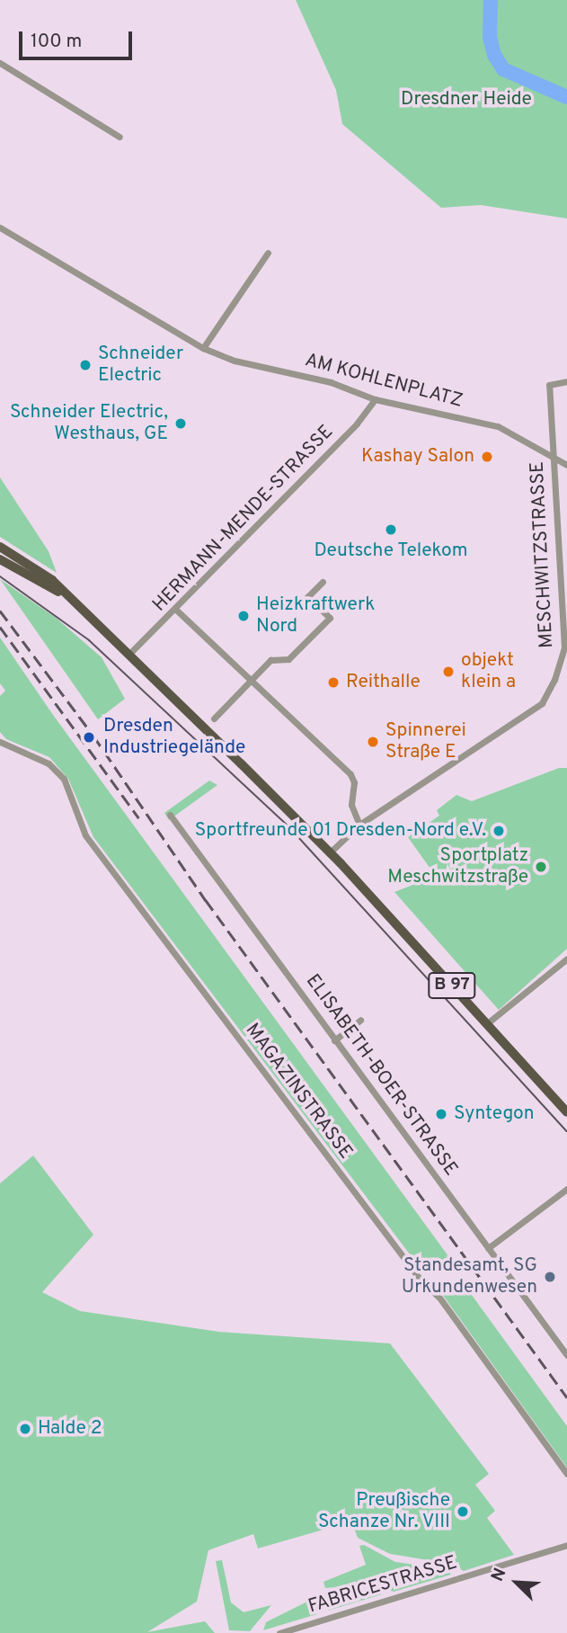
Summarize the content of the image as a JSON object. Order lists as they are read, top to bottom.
{
  "streets": {
    "main road": ["B 97"],
    "street": [
      "AM KOHLENPLATZ",
      "HERMANN-MENDE-STRASSE",
      "MESCHWITZSTRASSE",
      "ELISABETH-BOER-STRASSE",
      "MAGAZINSTRASSE",
      "FABRICESTRASSE"
    ]
  },
  "crossings": [
    ["AM KOHLENPLATZ", "HERMANN-MENDE-STRASSE"],
    ["AM KOHLENPLATZ", "MESCHWITZSTRASSE"],
    ["HERMANN-MENDE-STRASSE", "B 97"],
    ["MESCHWITZSTRASSE", "B 97"]
  ],
  "parks": ["Dresdner Heide"],
  "places": [
    "Schneider Electric",
    "Schneider Electric, Westhaus, GE",
    "Kashay Salon",
    "Deutsche Telekom",
    "Heizkraftwerk Nord",
    "objekt klein a",
    "Reithalle",
    "Dresden Industriegelände",
    "Spinnerei Straße E",
    "Sportfreunde 01 Dresden-Nord e.V.",
    "Sportplatz Meschwitzstraße",
    "Syntegon",
    "Standesamt, SG Urkundenwesen",
    "Halde 2",
    "Preußische Schanze Nr. VIII"
  ],
  "scale_bar": "100 m",
  "north": "top left"
}
